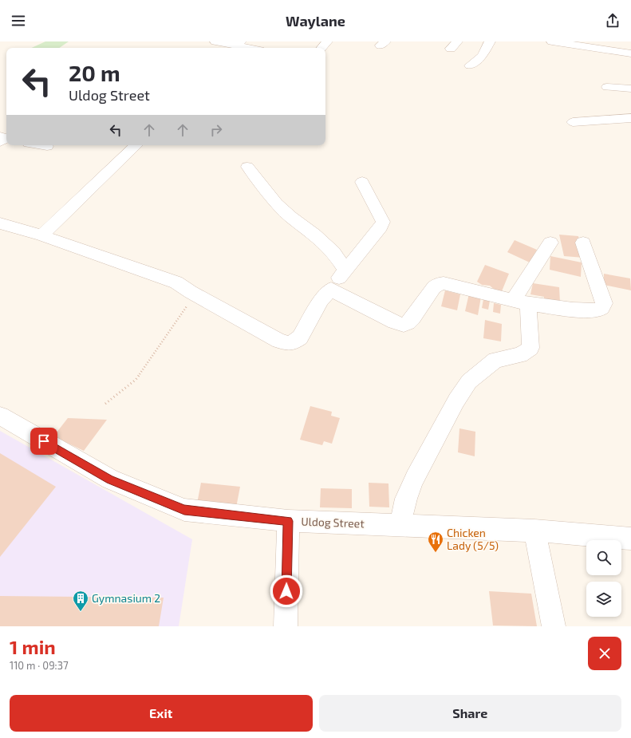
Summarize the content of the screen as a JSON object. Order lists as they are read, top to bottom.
{
  "streets": {
    "street": ["Uldog Street"]
  },
  "places": {
    "restaurant": ["Chicken Lady (5/5)"],
    "building": ["Gymnasium 2"]
  },
  "page": {
    "header": "Waylane",
    "turn": ["20 m", "Uldog Street"],
    "heading": ["1 min", "110 m · 09:37"],
    "buttons": ["Exit", "Share"]
  }
}
